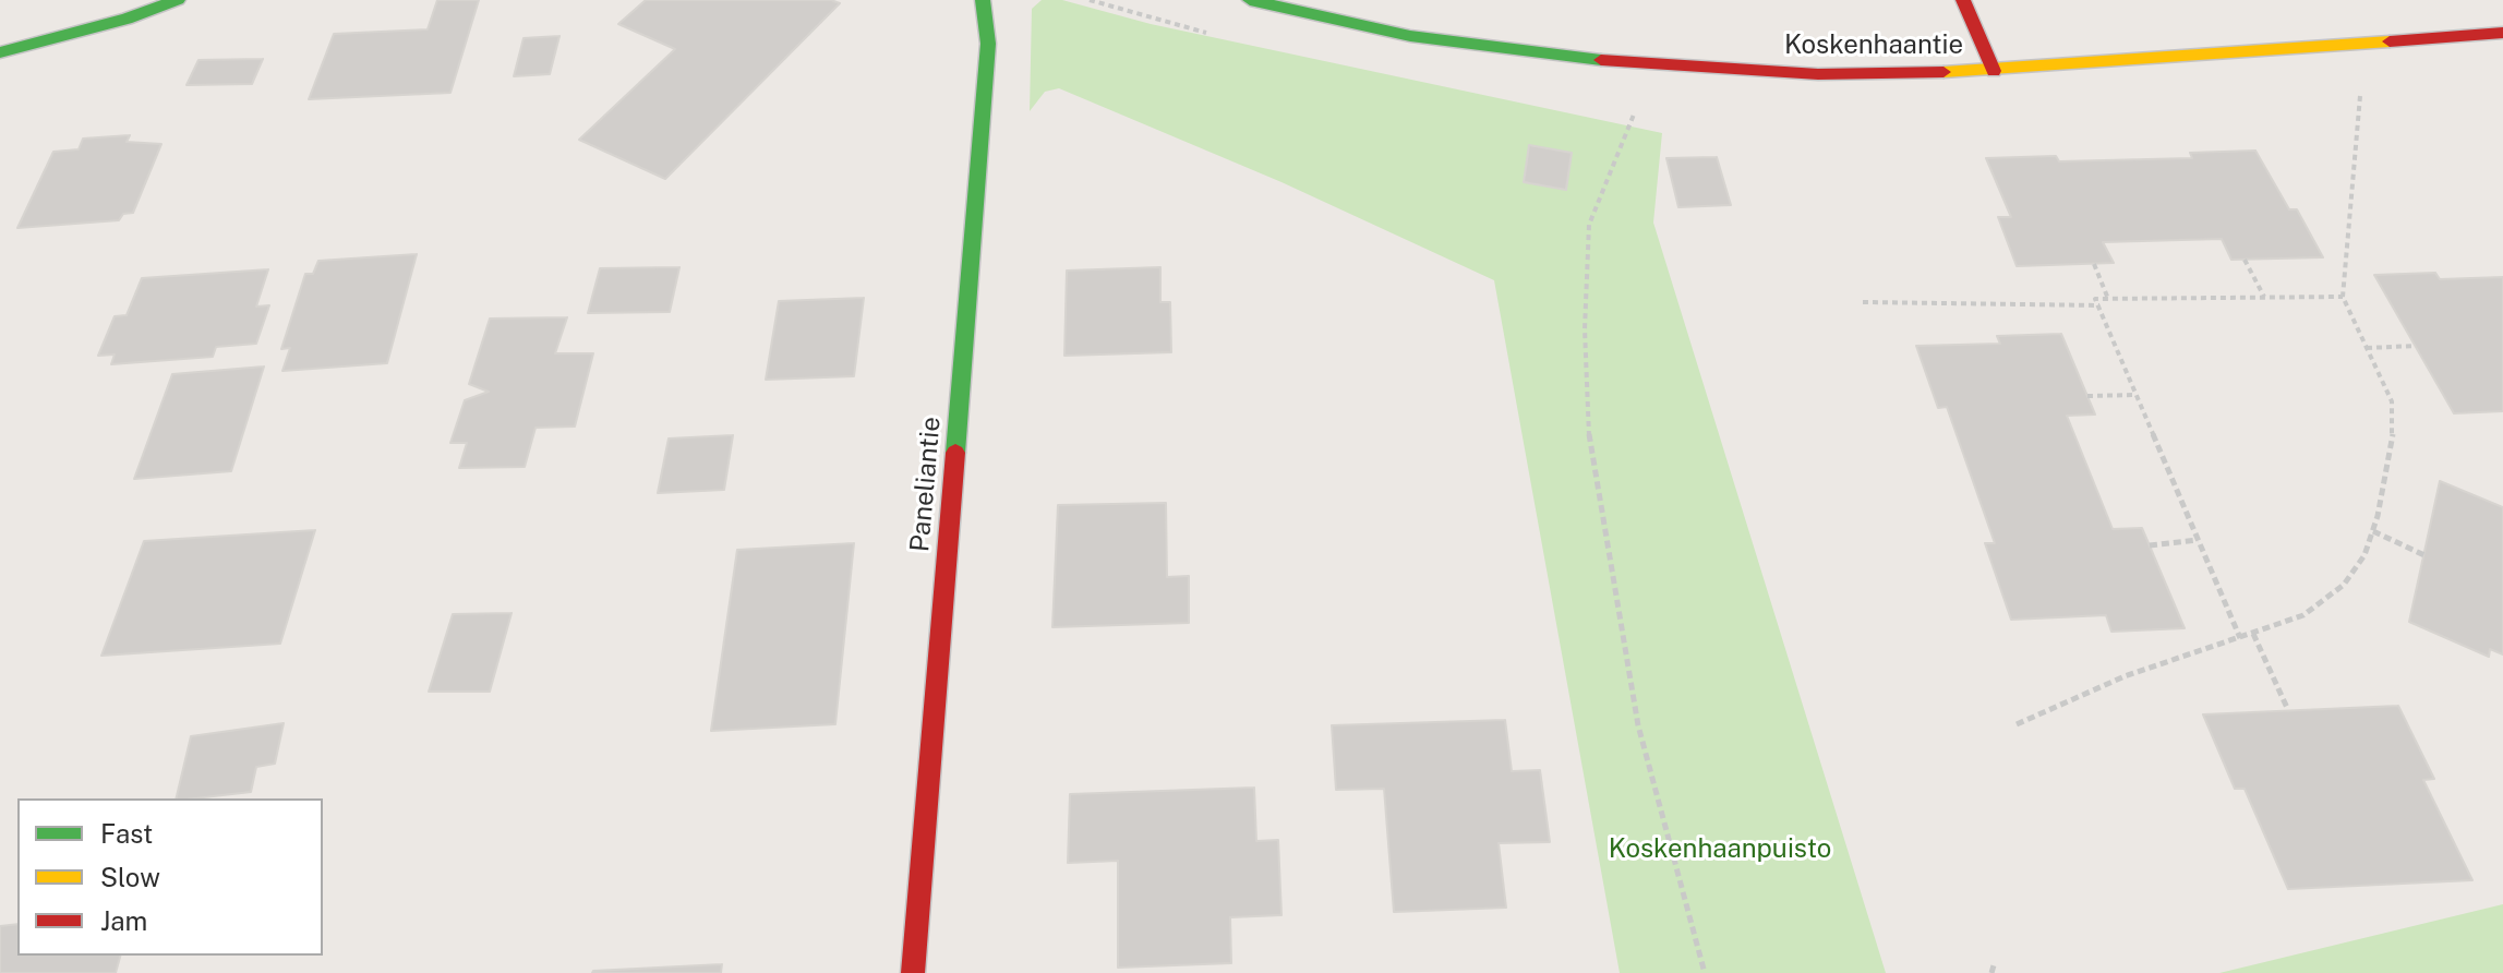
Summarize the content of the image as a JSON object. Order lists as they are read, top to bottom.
{
  "streets": {
    "street": ["Koskenhaantie", "Paneliantie"]
  },
  "parks": ["Koskenhaanpuisto"],
  "legend": ["Fast", "Slow", "Jam"]
}
